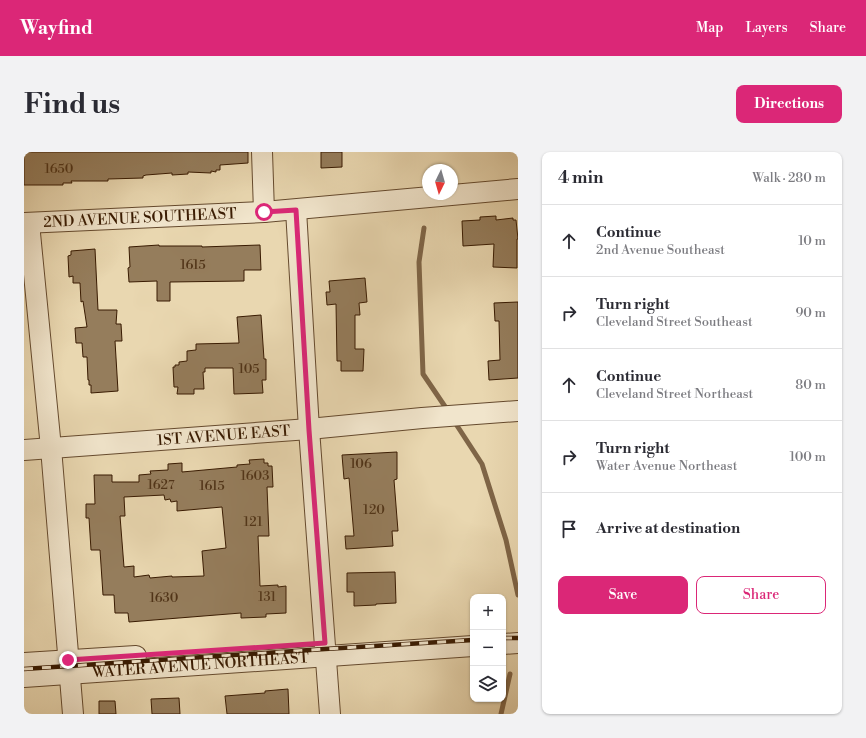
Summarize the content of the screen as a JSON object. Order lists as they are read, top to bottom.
{
  "streets": {
    "street": ["2ND AVENUE SOUTHEAST", "1ST AVENUE EAST", "WATER AVENUE NORTHEAST"]
  },
  "house_numbers": [
    "1650",
    "1615",
    "105",
    "106",
    "1603",
    "1627",
    "1615",
    "120",
    "121",
    "131",
    "1630"
  ],
  "north": "bottom",
  "page": {
    "header": "Wayfind",
    "nav": ["Map", "Layers", "Share"],
    "buttons": [
      "Directions",
      ["Save", "Share"]
    ],
    "title": "Find us",
    "heading": ["4 min", "Walk · 280 m"],
    "list": [
      ["Continue", "2nd Avenue Southeast", "10 m"],
      ["Turn right", "Cleveland Street Southeast", "90 m"],
      ["Continue", "Cleveland Street Northeast", "80 m"],
      ["Turn right", "Water Avenue Northeast", "100 m"],
      "Arrive at destination"
    ],
    "map_buttons": ["+", "−"]
  }
}
